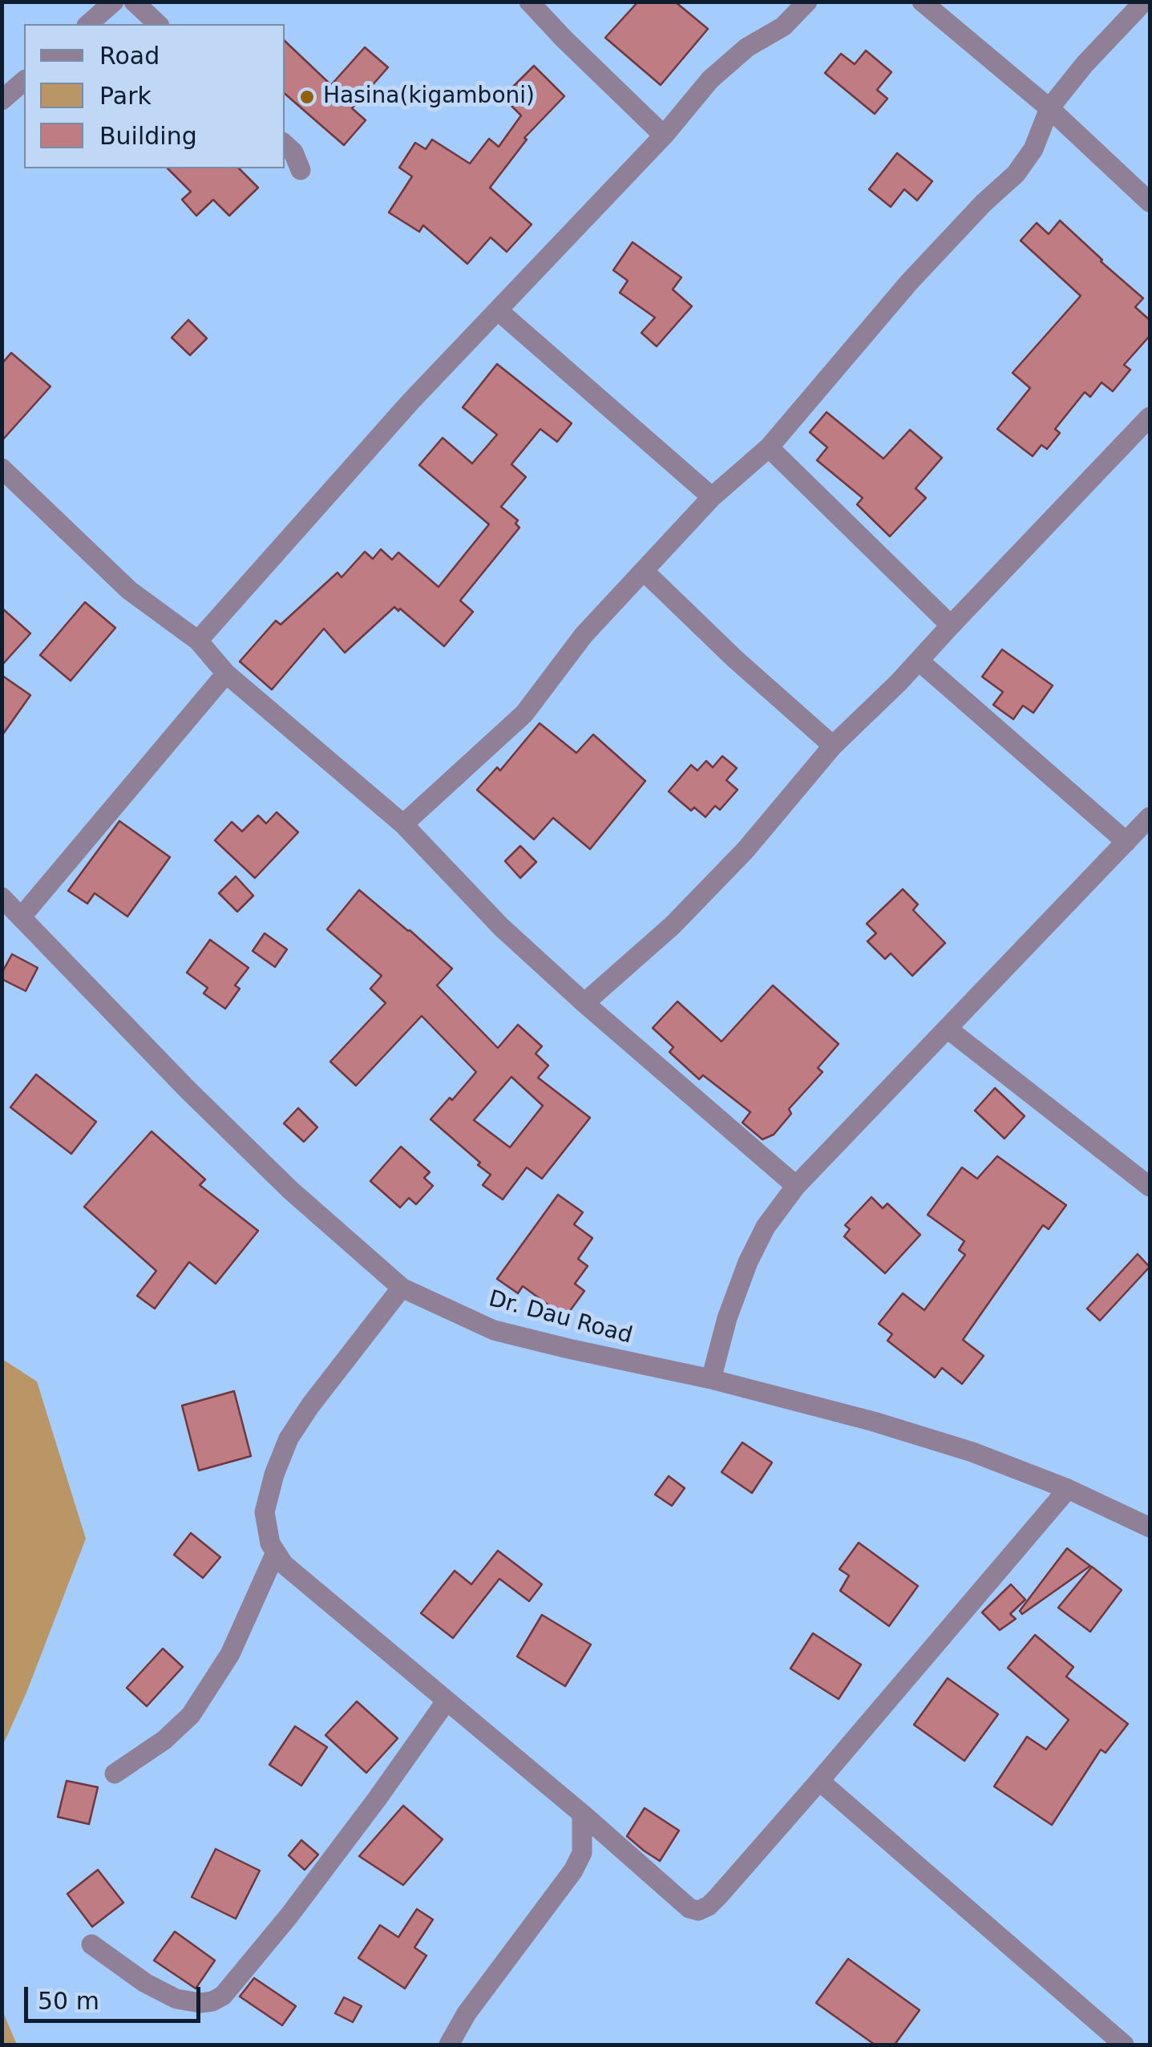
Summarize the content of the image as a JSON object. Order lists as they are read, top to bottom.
{
  "streets": {
    "street": ["Dr. Dau Road"]
  },
  "places": ["Hasina(kigamboni)"],
  "legend": ["Road", "Park", "Building"],
  "scale_bar": "50 m"
}
